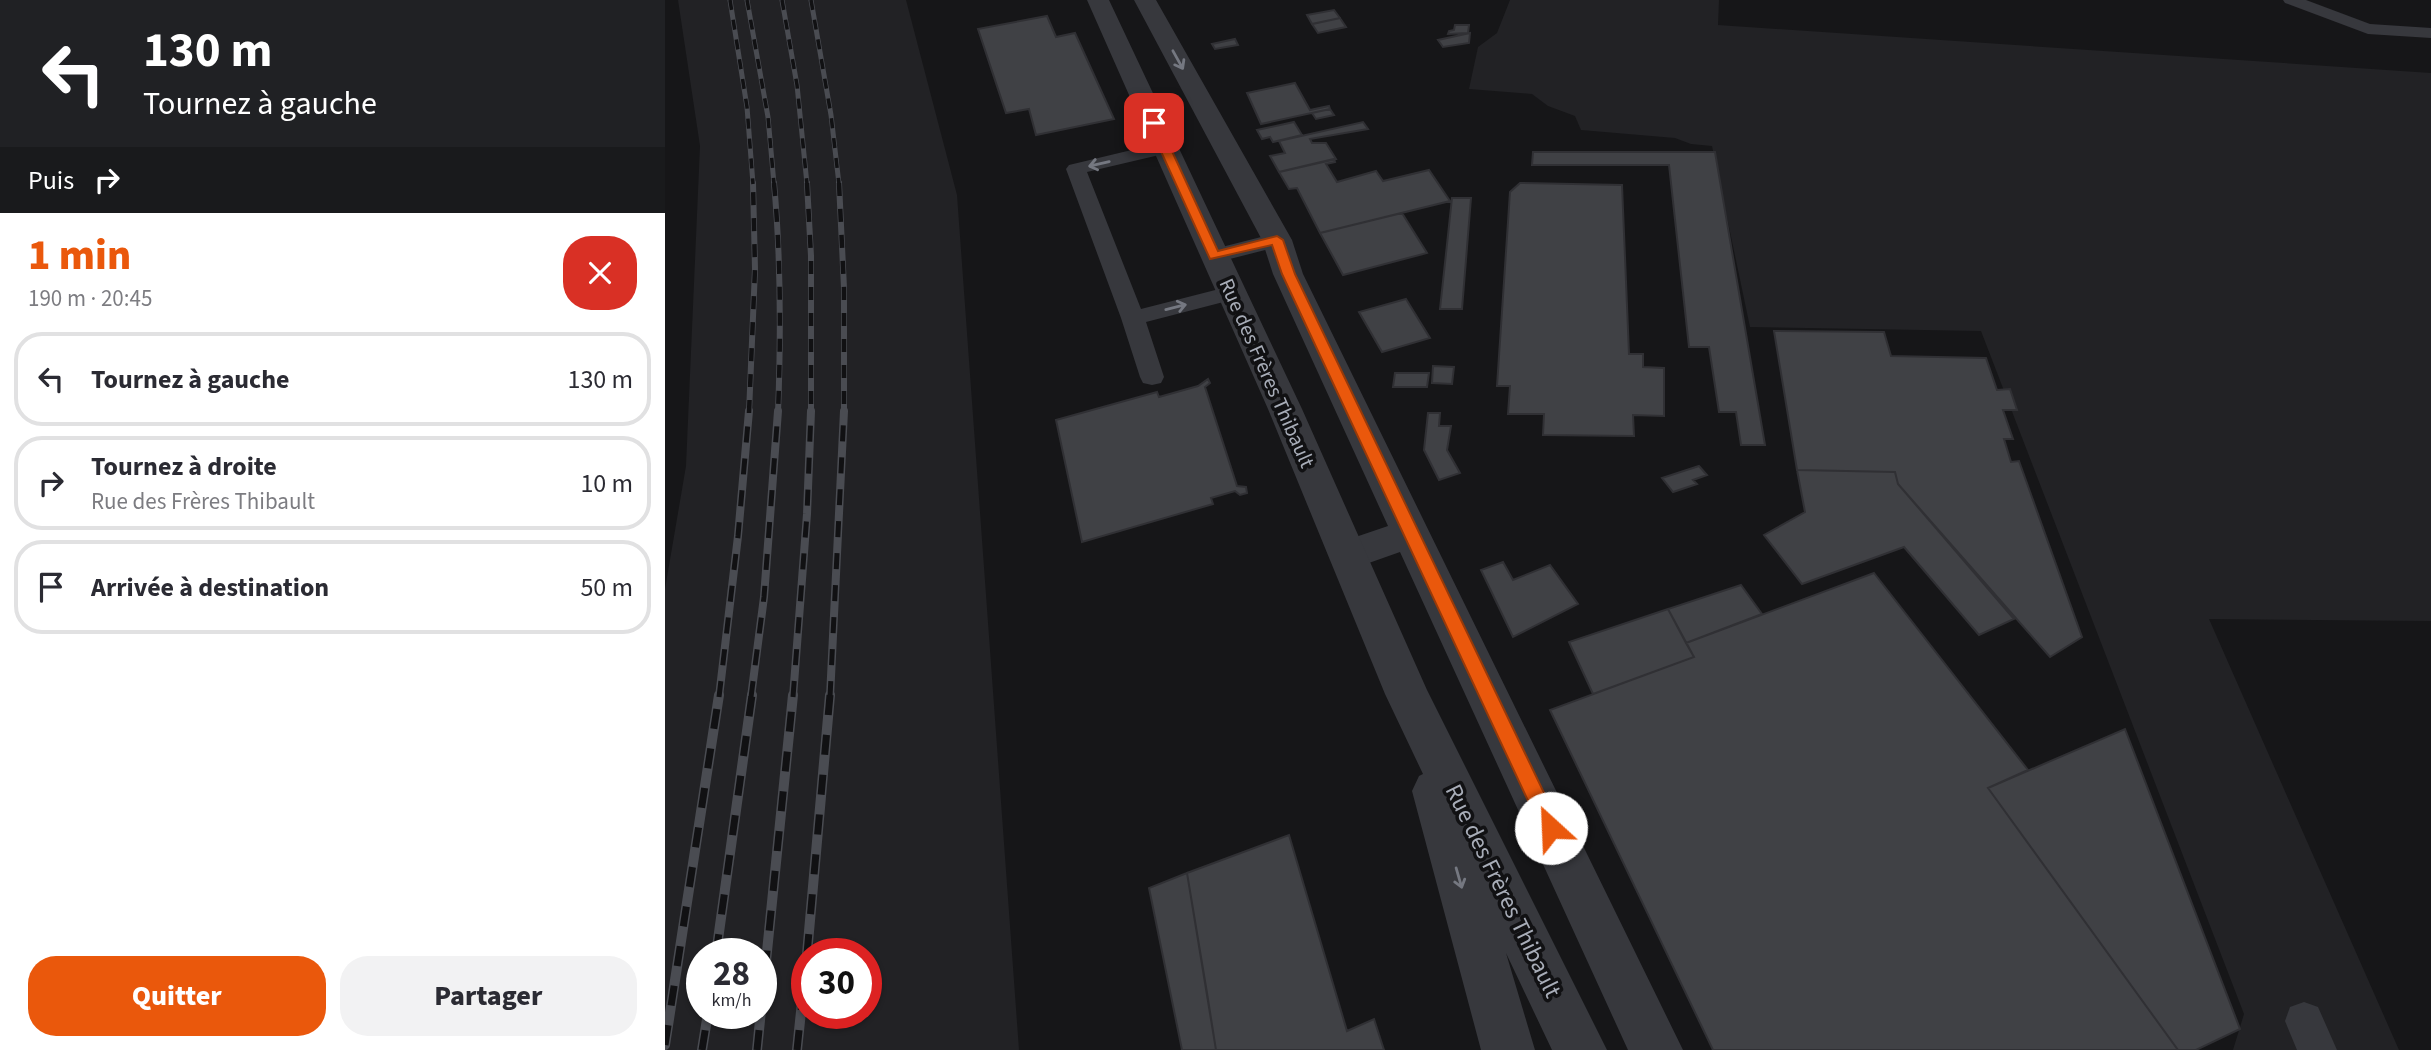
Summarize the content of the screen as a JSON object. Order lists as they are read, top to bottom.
{
  "streets": {
    "street": ["Rue des Frères Thibault"]
  },
  "page": {
    "turn": ["130 m", "Tournez à gauche"],
    "then": "Puis",
    "heading": ["1 min", "190 m · 20:45"],
    "list": [
      {
        "name": "Tournez à gauche",
        "value": "130 m"
      },
      {
        "name": "Tournez à droite",
        "note": "Rue des Frères Thibault",
        "value": "10 m"
      },
      {
        "name": "Arrivée à destination",
        "value": "50 m"
      }
    ],
    "speed": "28 km/h",
    "limit": "30",
    "buttons": ["Quitter", "Partager"]
  }
}
